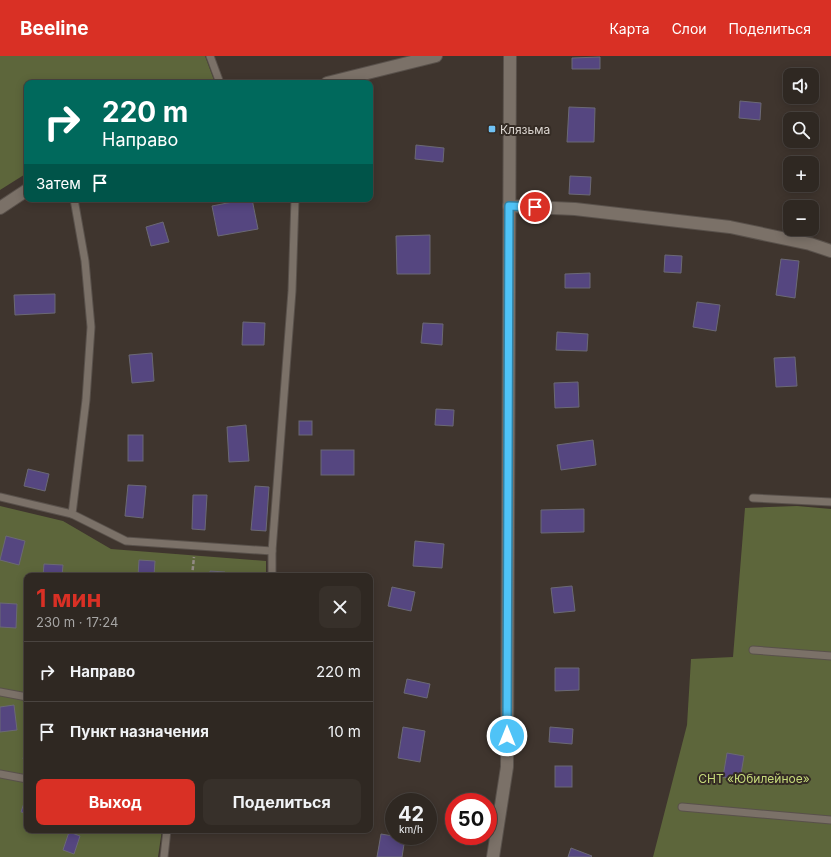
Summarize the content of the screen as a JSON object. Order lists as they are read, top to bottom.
{
  "parks": ["СНТ «Юбилейное»"],
  "places": {
    "transit": ["Клязьма"]
  },
  "page": {
    "header": "Beeline",
    "nav": ["Карта", "Слои", "Поделиться"],
    "map_buttons": ["+", "−"],
    "turn": ["220 m", "Направо"],
    "then": "Затем",
    "heading": ["1 мин", "230 m · 17:24"],
    "list": [
      {
        "name": "Направо",
        "value": "220 m"
      },
      {
        "name": "Пункт назначения",
        "value": "10 m"
      }
    ],
    "buttons": ["Выход", "Поделиться"],
    "speed": "42 km/h",
    "limit": "50"
  }
}
